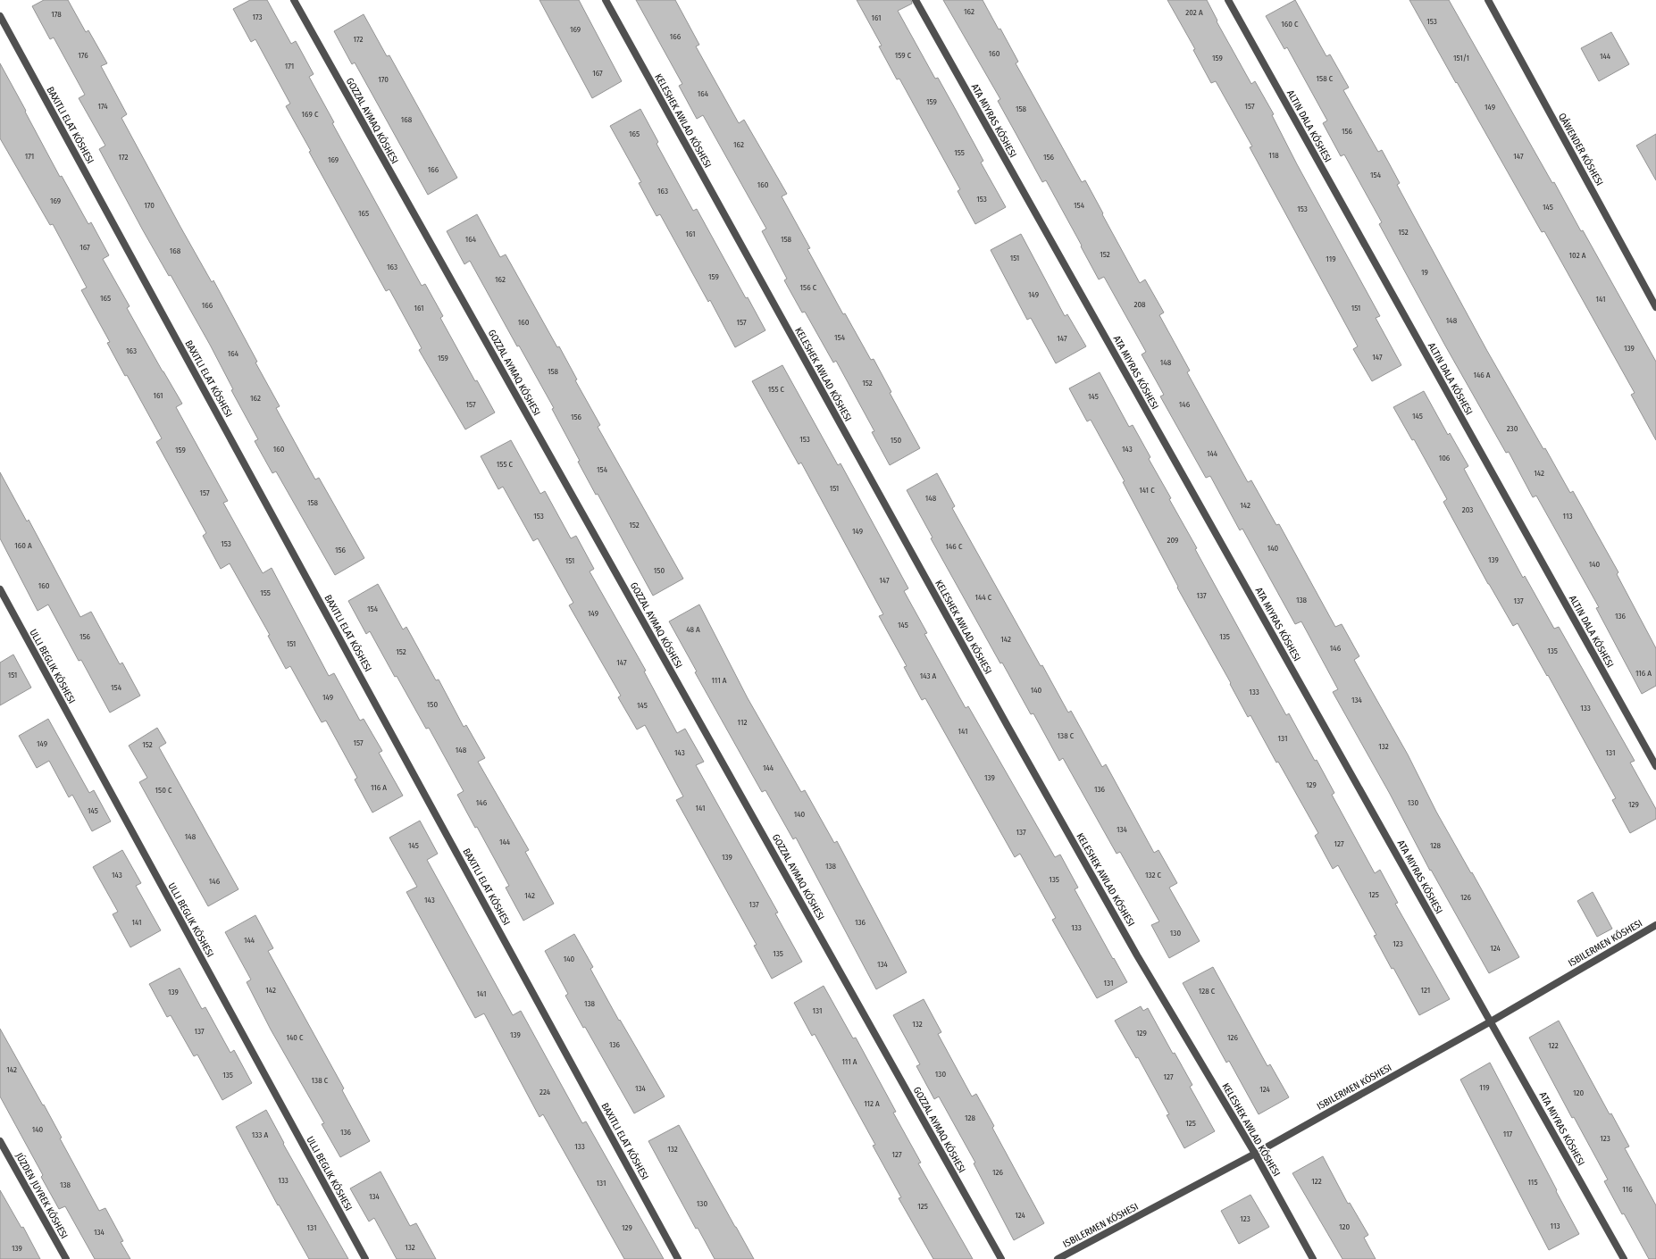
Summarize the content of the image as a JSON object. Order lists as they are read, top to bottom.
{
  "streets": {
    "street": [
      "GOZZAL AYMAQ KÓSHESI",
      "KELESHEK AWLAD KÓSHESI",
      "ATA MIYRAS KÓSHESI",
      "QÁWENDER KÓSHESI",
      "ISBILERMEN KÓSHESI",
      "JÚZDEN JUYREK KÓSHESI"
    ]
  },
  "crossings": [
    ["KELESHEK AWLAD KÓSHESI", "ISBILERMEN KÓSHESI"],
    ["ATA MIYRAS KÓSHESI", "ISBILERMEN KÓSHESI"]
  ],
  "house_numbers": [
    "162",
    "202 А",
    "178",
    "173",
    "161",
    "153",
    "160 С",
    "169",
    "166",
    "172",
    "160",
    "176",
    "159 С",
    "144",
    "159",
    "151/1",
    "171",
    "167",
    "158 С",
    "170",
    "164",
    "159",
    "174",
    "157",
    "149",
    "158",
    "169 С",
    "168",
    "156",
    "165",
    "162",
    "155",
    "118",
    "171",
    "147",
    "172",
    "156",
    "169",
    "166",
    "154",
    "160",
    "163",
    "153",
    "169",
    "170",
    "154",
    "145",
    "153",
    "165",
    "152",
    "161",
    "164",
    "158",
    "167",
    "168",
    "152",
    "102 А",
    "151",
    "119",
    "163",
    "19",
    "159",
    "162",
    "156 С",
    "149",
    "165",
    "141",
    "208",
    "166",
    "161",
    "151",
    "148",
    "160",
    "157",
    "154",
    "147",
    "139",
    "163",
    "164",
    "147",
    "159",
    "148",
    "158",
    "146 А",
    "152",
    "155 С",
    "161",
    "145",
    "162",
    "157",
    "146",
    "145",
    "156",
    "230",
    "153",
    "150",
    "160",
    "143",
    "159",
    "144",
    "106",
    "155 С",
    "154",
    "142",
    "151",
    "141 С",
    "157",
    "148",
    "158",
    "142",
    "203",
    "153",
    "113",
    "152",
    "149",
    "209",
    "153",
    "160 А",
    "146 С",
    "140",
    "156",
    "139",
    "151",
    "140",
    "150",
    "147",
    "160",
    "155",
    "137",
    "144 С",
    "138",
    "137",
    "154",
    "149",
    "136",
    "145",
    "48 А",
    "156",
    "135",
    "142",
    "151",
    "146",
    "135",
    "152",
    "147",
    "116 А",
    "151",
    "143 А",
    "111 А",
    "154",
    "140",
    "133",
    "149",
    "134",
    "150",
    "145",
    "133",
    "112",
    "141",
    "138 С",
    "131",
    "157",
    "149",
    "152",
    "132",
    "148",
    "143",
    "131",
    "144",
    "139",
    "129",
    "116 А",
    "136",
    "150 С",
    "146",
    "130",
    "129",
    "141",
    "145",
    "140",
    "134",
    "137",
    "148",
    "144",
    "127",
    "145",
    "128",
    "139",
    "138",
    "143",
    "132 С",
    "135",
    "146",
    "125",
    "142",
    "126",
    "143",
    "137",
    "141",
    "136",
    "133",
    "130",
    "144",
    "123",
    "124",
    "135",
    "140",
    "134",
    "131",
    "142",
    "121",
    "128 С",
    "139",
    "141",
    "138",
    "131",
    "132",
    "137",
    "129",
    "139",
    "140 С",
    "126",
    "136",
    "122",
    "111 А",
    "142",
    "130",
    "135",
    "127",
    "138 С",
    "119",
    "134",
    "124",
    "224",
    "120",
    "112 А",
    "128",
    "125",
    "140",
    "136",
    "117",
    "133 А",
    "123",
    "133",
    "132",
    "127",
    "126",
    "133",
    "122",
    "115",
    "131",
    "138",
    "116",
    "134",
    "130",
    "125",
    "124",
    "123",
    "113",
    "120",
    "131",
    "129",
    "134",
    "132",
    "139"
  ]
}
